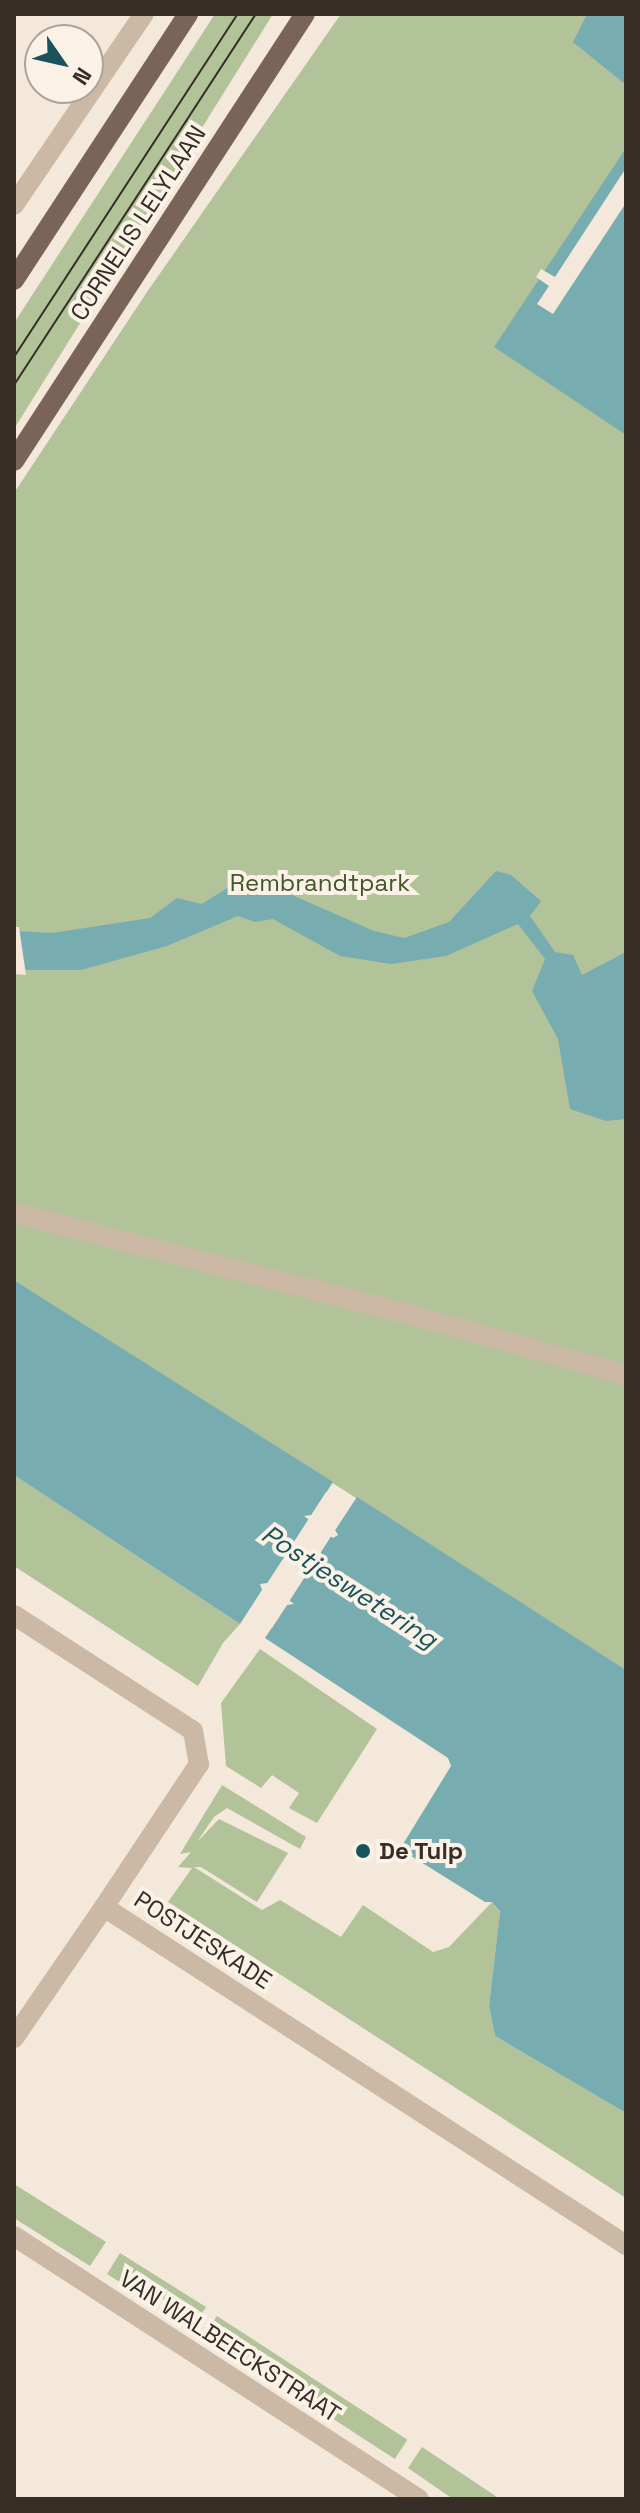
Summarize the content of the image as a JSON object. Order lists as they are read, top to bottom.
{
  "streets": {
    "main road": ["CORNELIS LELYLAAN"],
    "street": ["POSTJESKADE", "VAN WALBEECKSTRAAT"]
  },
  "water": ["Postjeswetering"],
  "parks": ["Rembrandtpark"],
  "places": ["De Tulp"],
  "north": "bottom right"
}
